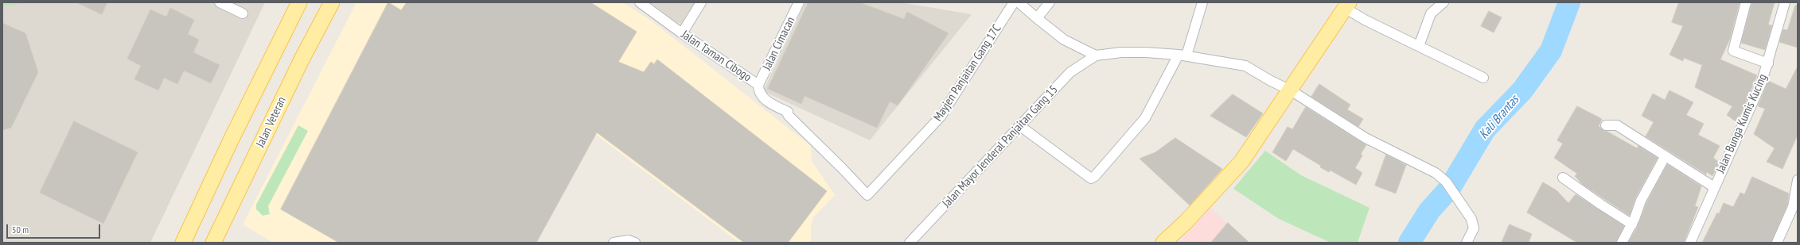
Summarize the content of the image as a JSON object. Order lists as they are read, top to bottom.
{
  "streets": {
    "main road": ["Jalan Veteran"],
    "street": [
      "Jalan Cimacan",
      "Jalan Taman Cibogo",
      "Mayjen Panjaitan Gang 17C",
      "Jalan Bunga Kumis Kucing",
      "Jalan Mayor Jenderal Panjaitan Gang 15"
    ]
  },
  "crossings": [
    ["Jalan Cimacan", "Jalan Taman Cibogo"],
    ["Jalan Taman Cibogo", "Mayjen Panjaitan Gang 17C"]
  ],
  "water": ["Kali Brantas"],
  "scale_bar": "50 m"
}
